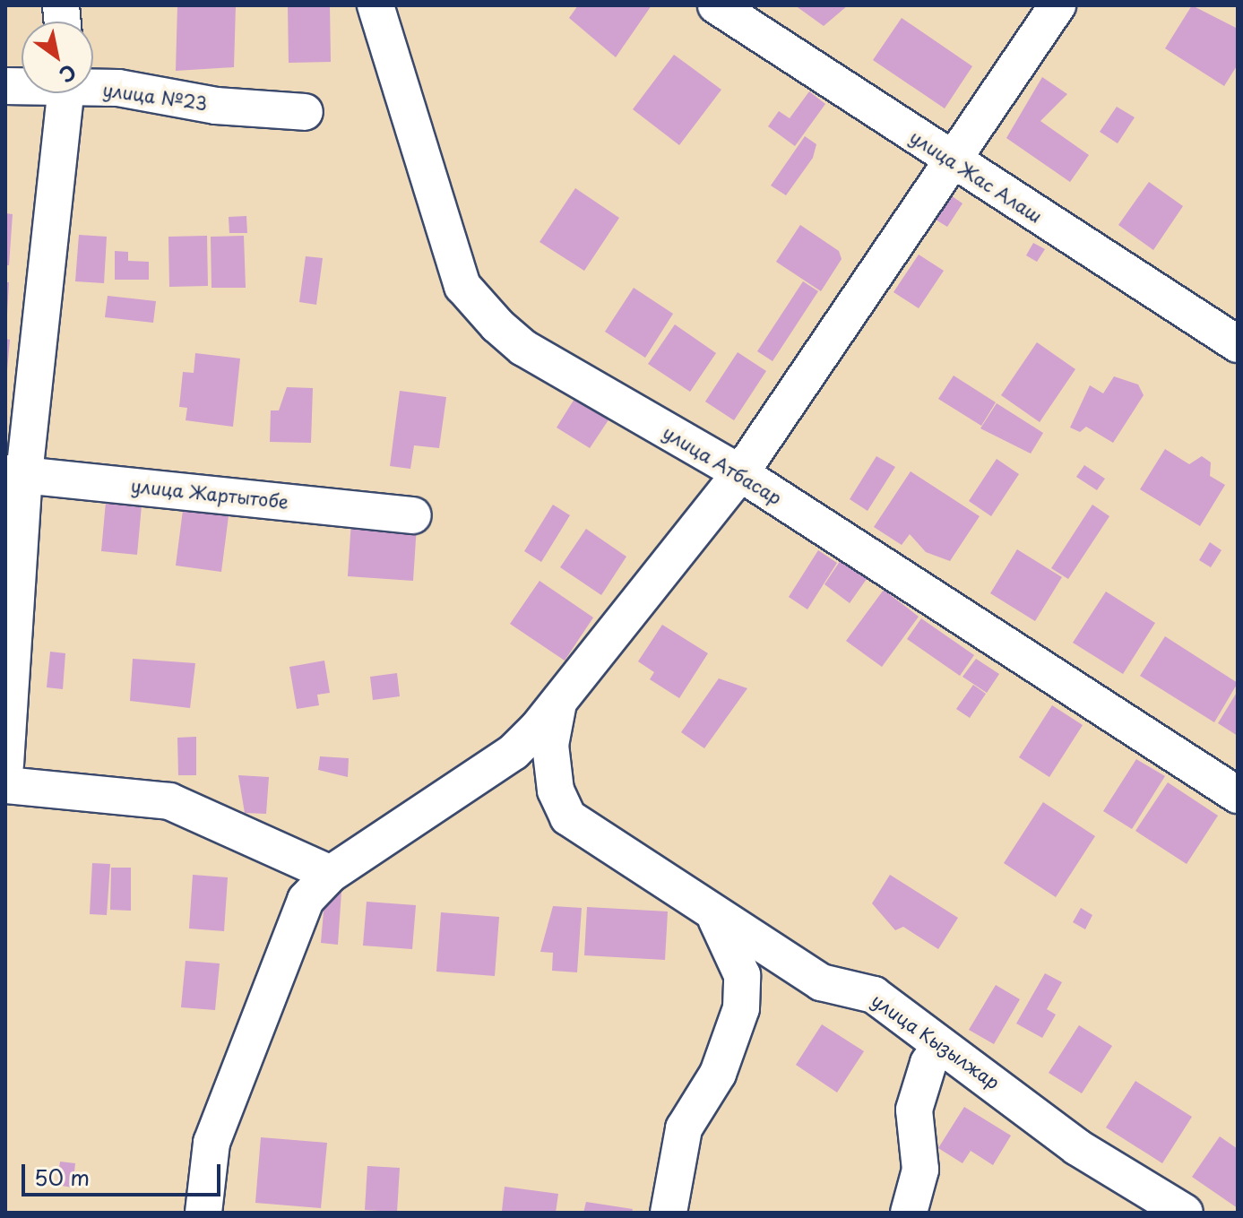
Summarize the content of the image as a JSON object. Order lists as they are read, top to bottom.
{
  "streets": {
    "street": [
      "улица №23",
      "улица Жас Алаш",
      "улица Атбасар",
      "улица Жартытобе",
      "улица Кызылжар"
    ]
  },
  "scale_bar": "50 m",
  "north": "bottom right"
}
